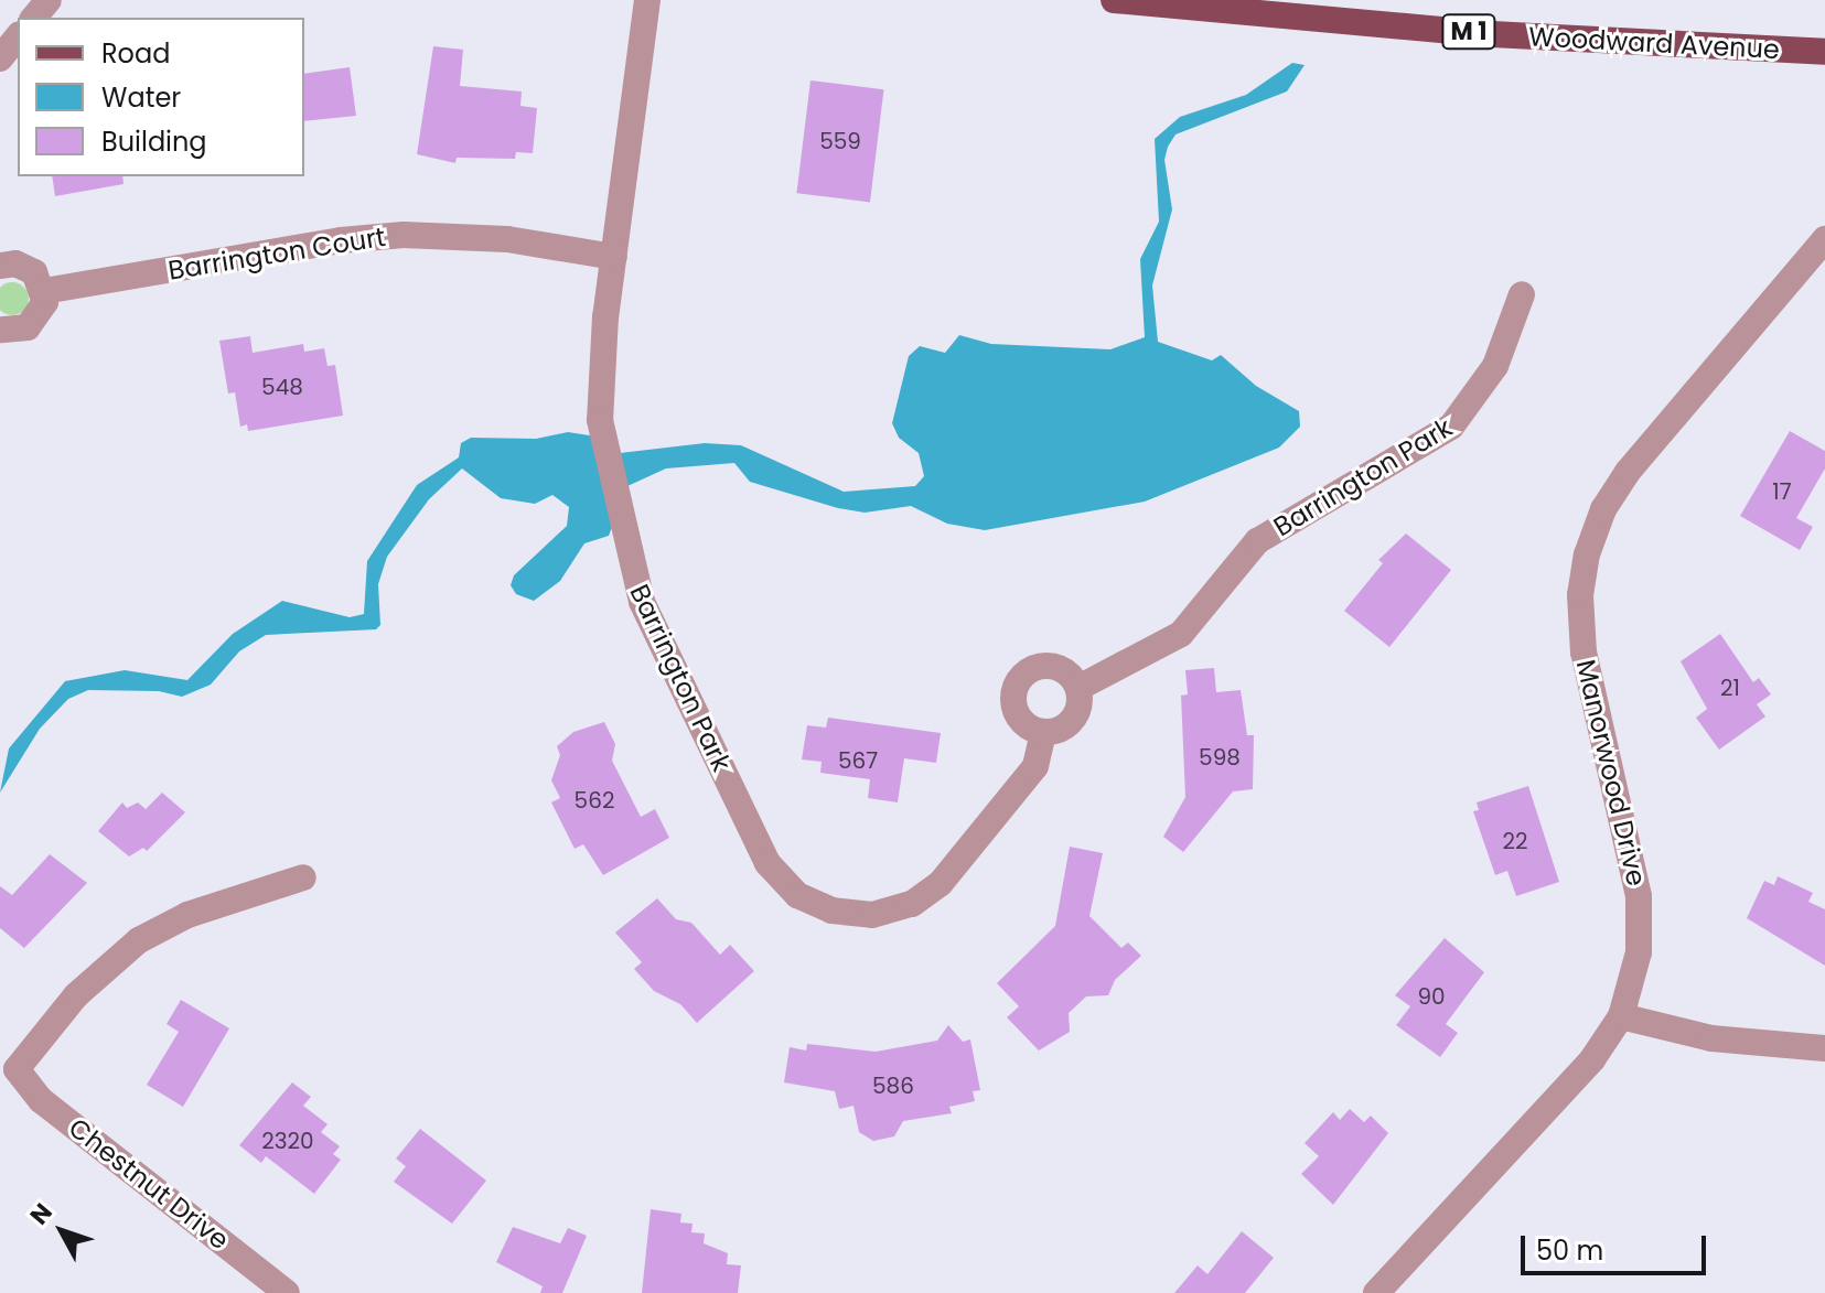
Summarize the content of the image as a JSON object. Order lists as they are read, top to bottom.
{
  "streets": {
    "main road": ["M 1", "Woodward Avenue"],
    "street": [
      "Barrington Court",
      "Barrington Park",
      "Manorwood Drive",
      "Chestnut Drive"
    ]
  },
  "crossings": [
    ["Barrington Court", "Barrington Park"]
  ],
  "house_numbers": [
    "559",
    "548",
    "17",
    "21",
    "598",
    "567",
    "562",
    "22",
    "90",
    "586",
    "2320"
  ],
  "legend": ["Road", "Water", "Building"],
  "scale_bar": "50 m",
  "north": "top left"
}
